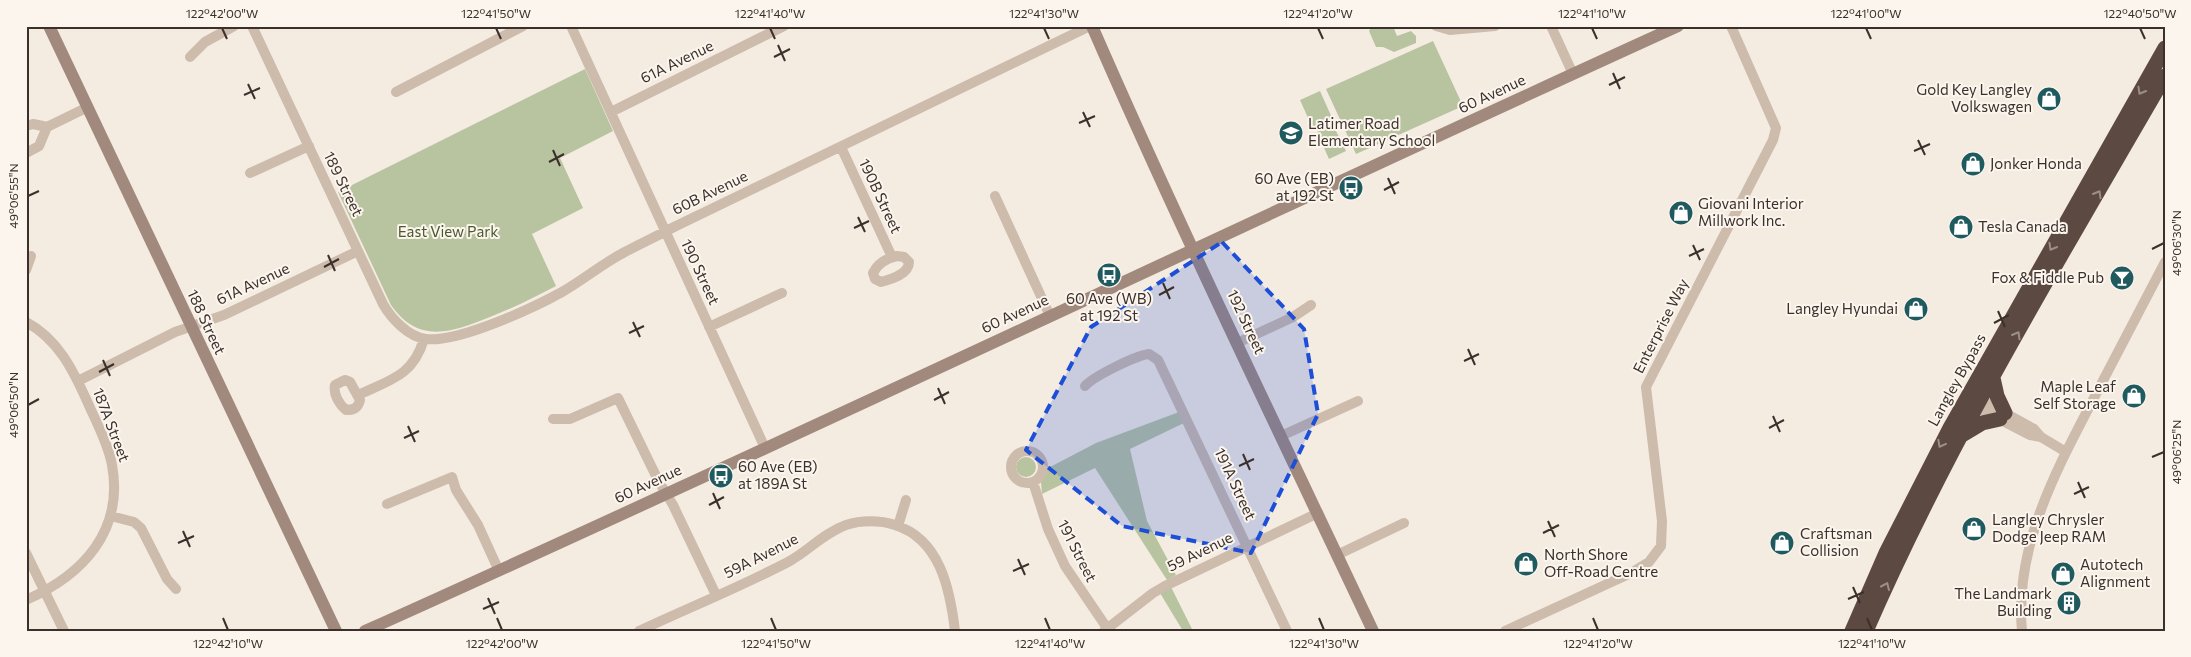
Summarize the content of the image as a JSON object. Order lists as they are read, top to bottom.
{
  "streets": {
    "highway": ["Langley Bypass"],
    "street": [
      "61A Avenue",
      "60 Avenue",
      "189 Street",
      "60B Avenue",
      "190B Street",
      "190 Street",
      "188 Street",
      "192 Street",
      "Enterprise Way",
      "187A Street",
      "191A Street",
      "191 Street",
      "59 Avenue",
      "59A Avenue"
    ]
  },
  "crossings": [
    ["61A Avenue", "189 Street"],
    ["61A Avenue", "190 Street"],
    ["61A Avenue", "188 Street"],
    ["61A Avenue", "187A Street"],
    ["60 Avenue", "190 Street"],
    ["60 Avenue", "192 Street"],
    ["189 Street", "60B Avenue"],
    ["60B Avenue", "190B Street"],
    ["60B Avenue", "190 Street"],
    ["60B Avenue", "192 Street"],
    ["192 Street", "59 Avenue"],
    ["191A Street", "59 Avenue"],
    ["191 Street", "59 Avenue"]
  ],
  "parks": ["East View Park"],
  "places": {
    "shop": [
      "Gold Key Langley Volkswagen",
      "Jonker Honda",
      "Giovani Interior Millwork Inc.",
      "Tesla Canada",
      "Langley Hyundai",
      "Maple Leaf Self Storage",
      "Langley Chrysler Dodge Jeep RAM",
      "Craftsman Collision",
      "North Shore Off-Road Centre",
      "Autotech Alignment"
    ],
    "school or university": ["Latimer Road Elementary School"],
    "bus stop": ["60 Ave (EB) at 192 St", "60 Ave (WB) at 192 St", "60 Ave (EB) at 189A St"],
    "bar": ["Fox & Fiddle Pub"],
    "building": ["The Landmark Building"]
  },
  "coordinates": [
    "122°42'00\"W",
    "122°41'50\"W",
    "122°41'40\"W",
    "122°41'30\"W",
    "122°41'20\"W",
    "122°41'10\"W",
    "122°41'00\"W",
    "122°40'50\"W",
    "49°06'55\"N",
    "49°06'30\"N",
    "49°06'50\"N",
    "49°06'25\"N",
    "122°42'10\"W"
  ]
}
